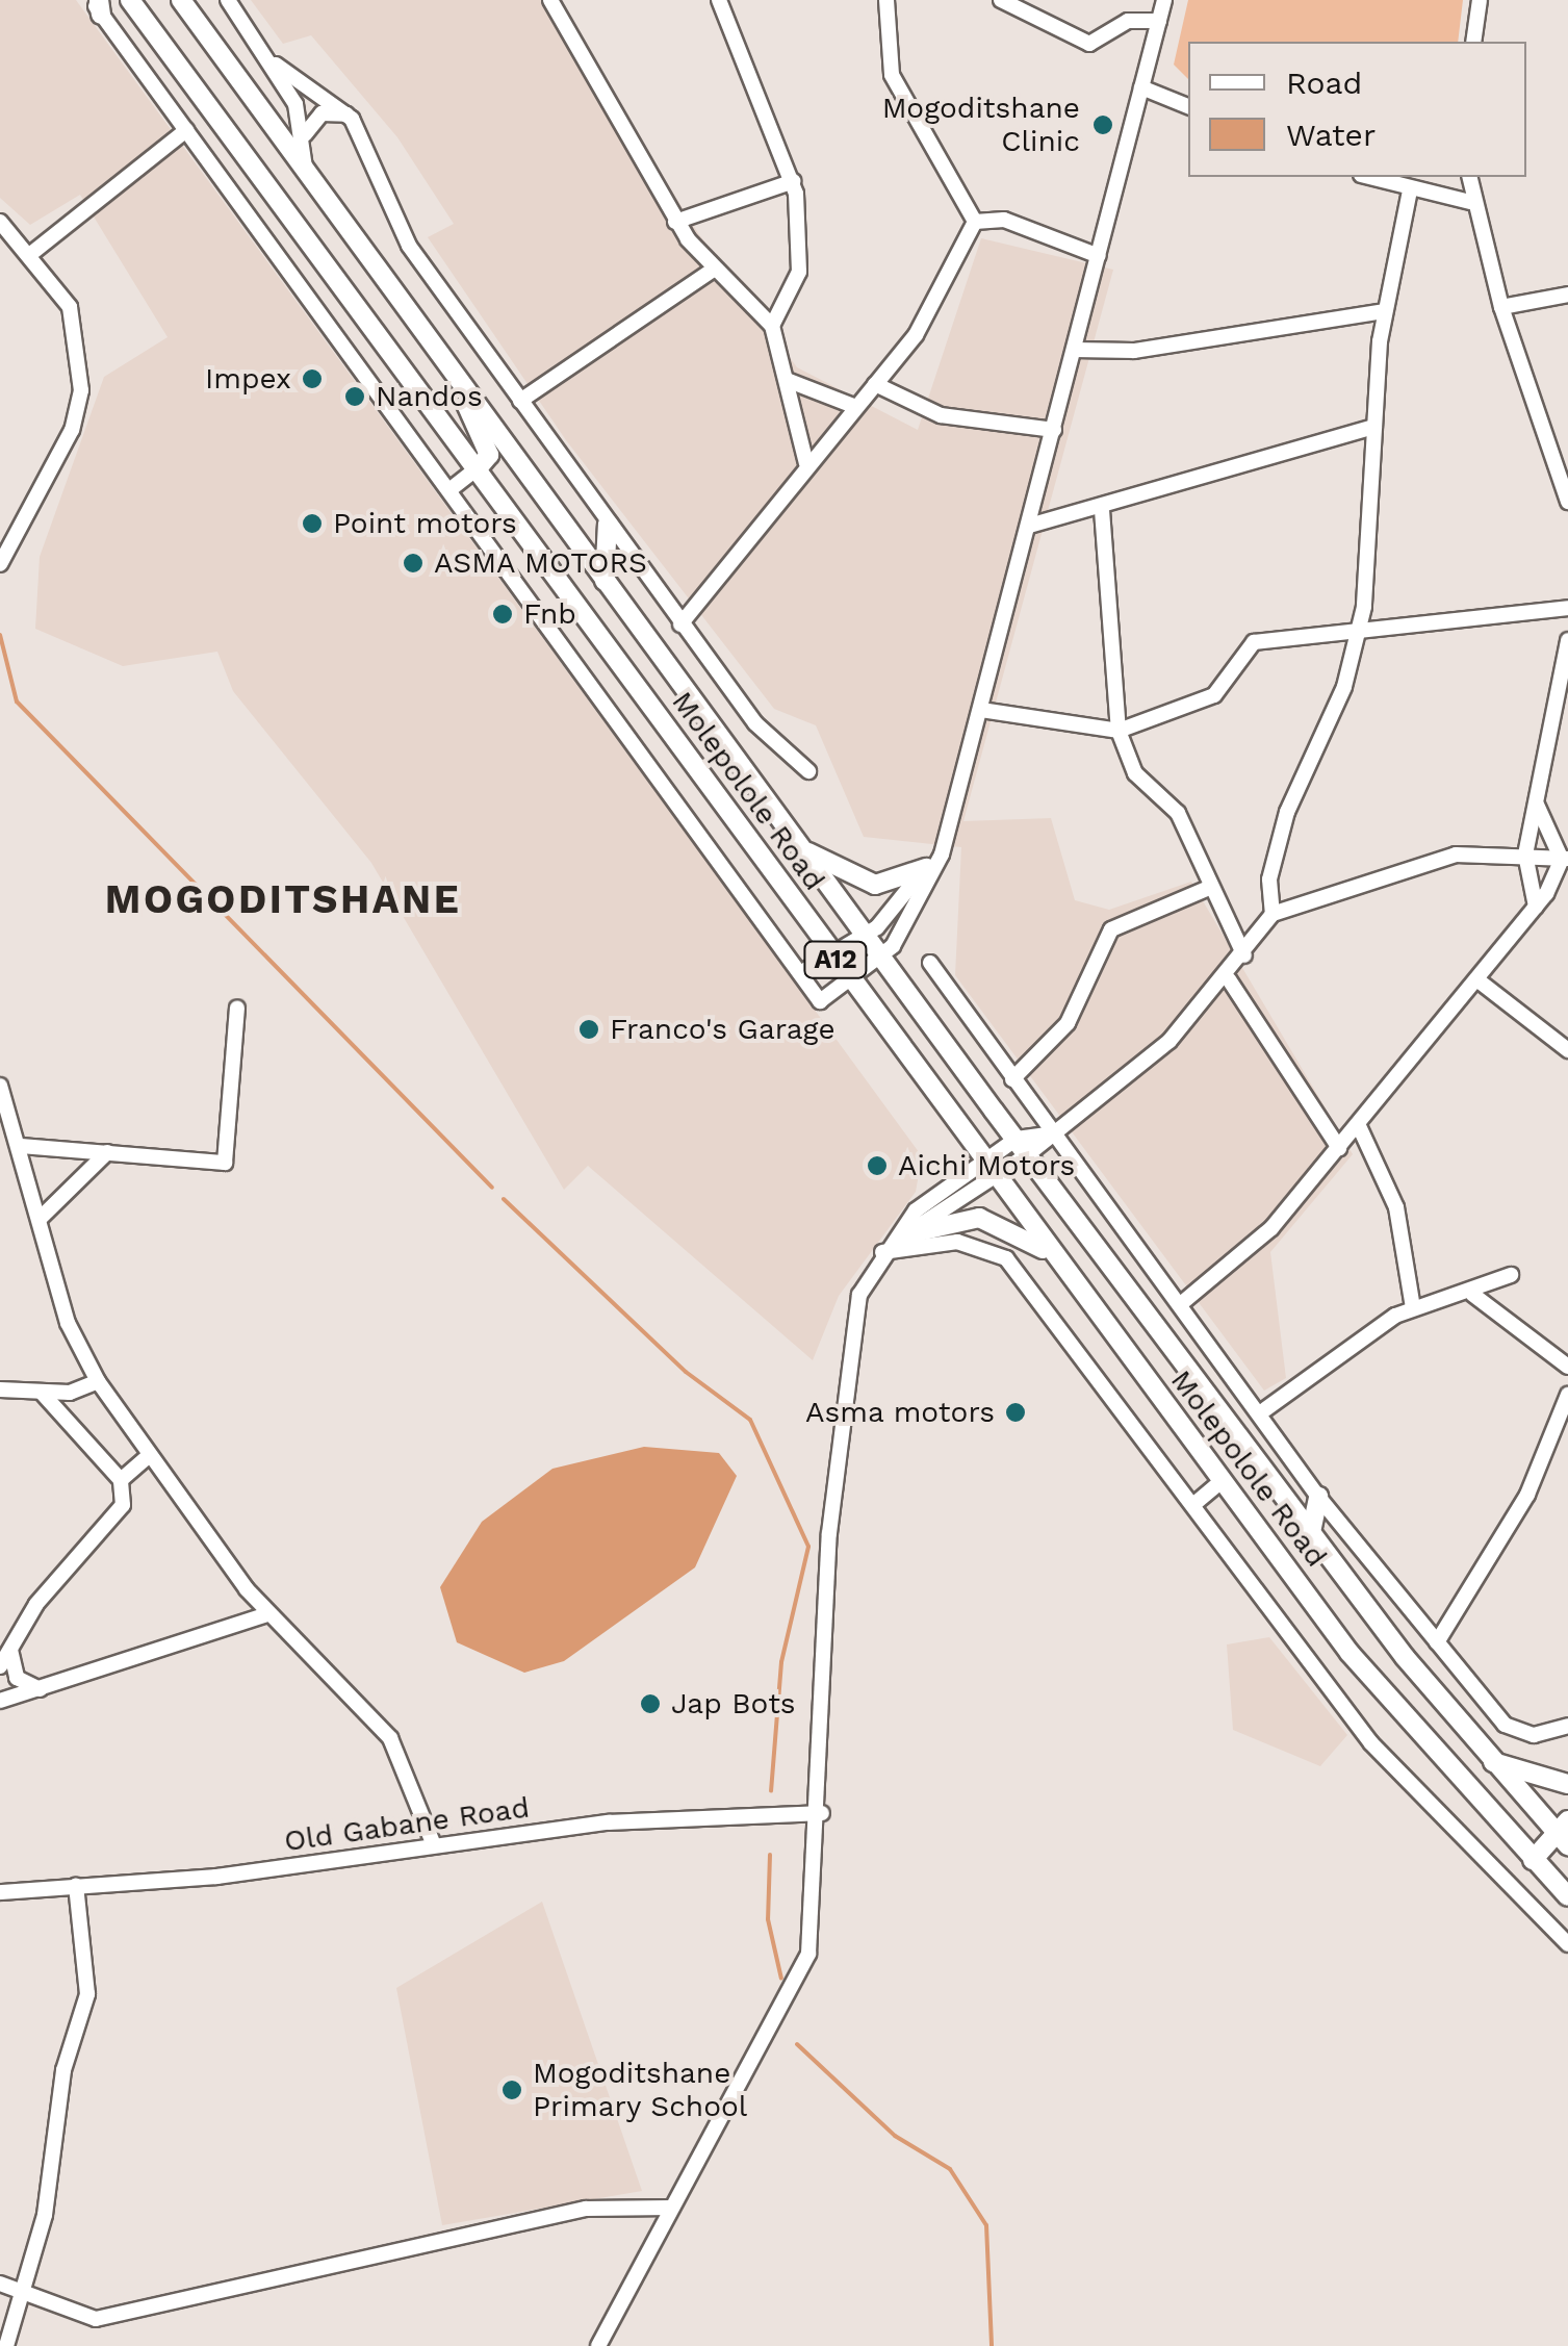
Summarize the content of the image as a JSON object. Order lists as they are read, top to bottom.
{
  "streets": {
    "main road": ["Molepolole Road", "A12"],
    "street": ["Old Gabane Road"]
  },
  "districts": ["MOGODITSHANE"],
  "places": [
    "Mogoditshane Clinic",
    "Impex",
    "Nandos",
    "Point motors",
    "ASMA MOTORS",
    "Fnb",
    "Franco's Garage",
    "Aichi Motors",
    "Asma motors",
    "Jap Bots",
    "Mogoditshane Primary School"
  ],
  "legend": ["Road", "Water"]
}
